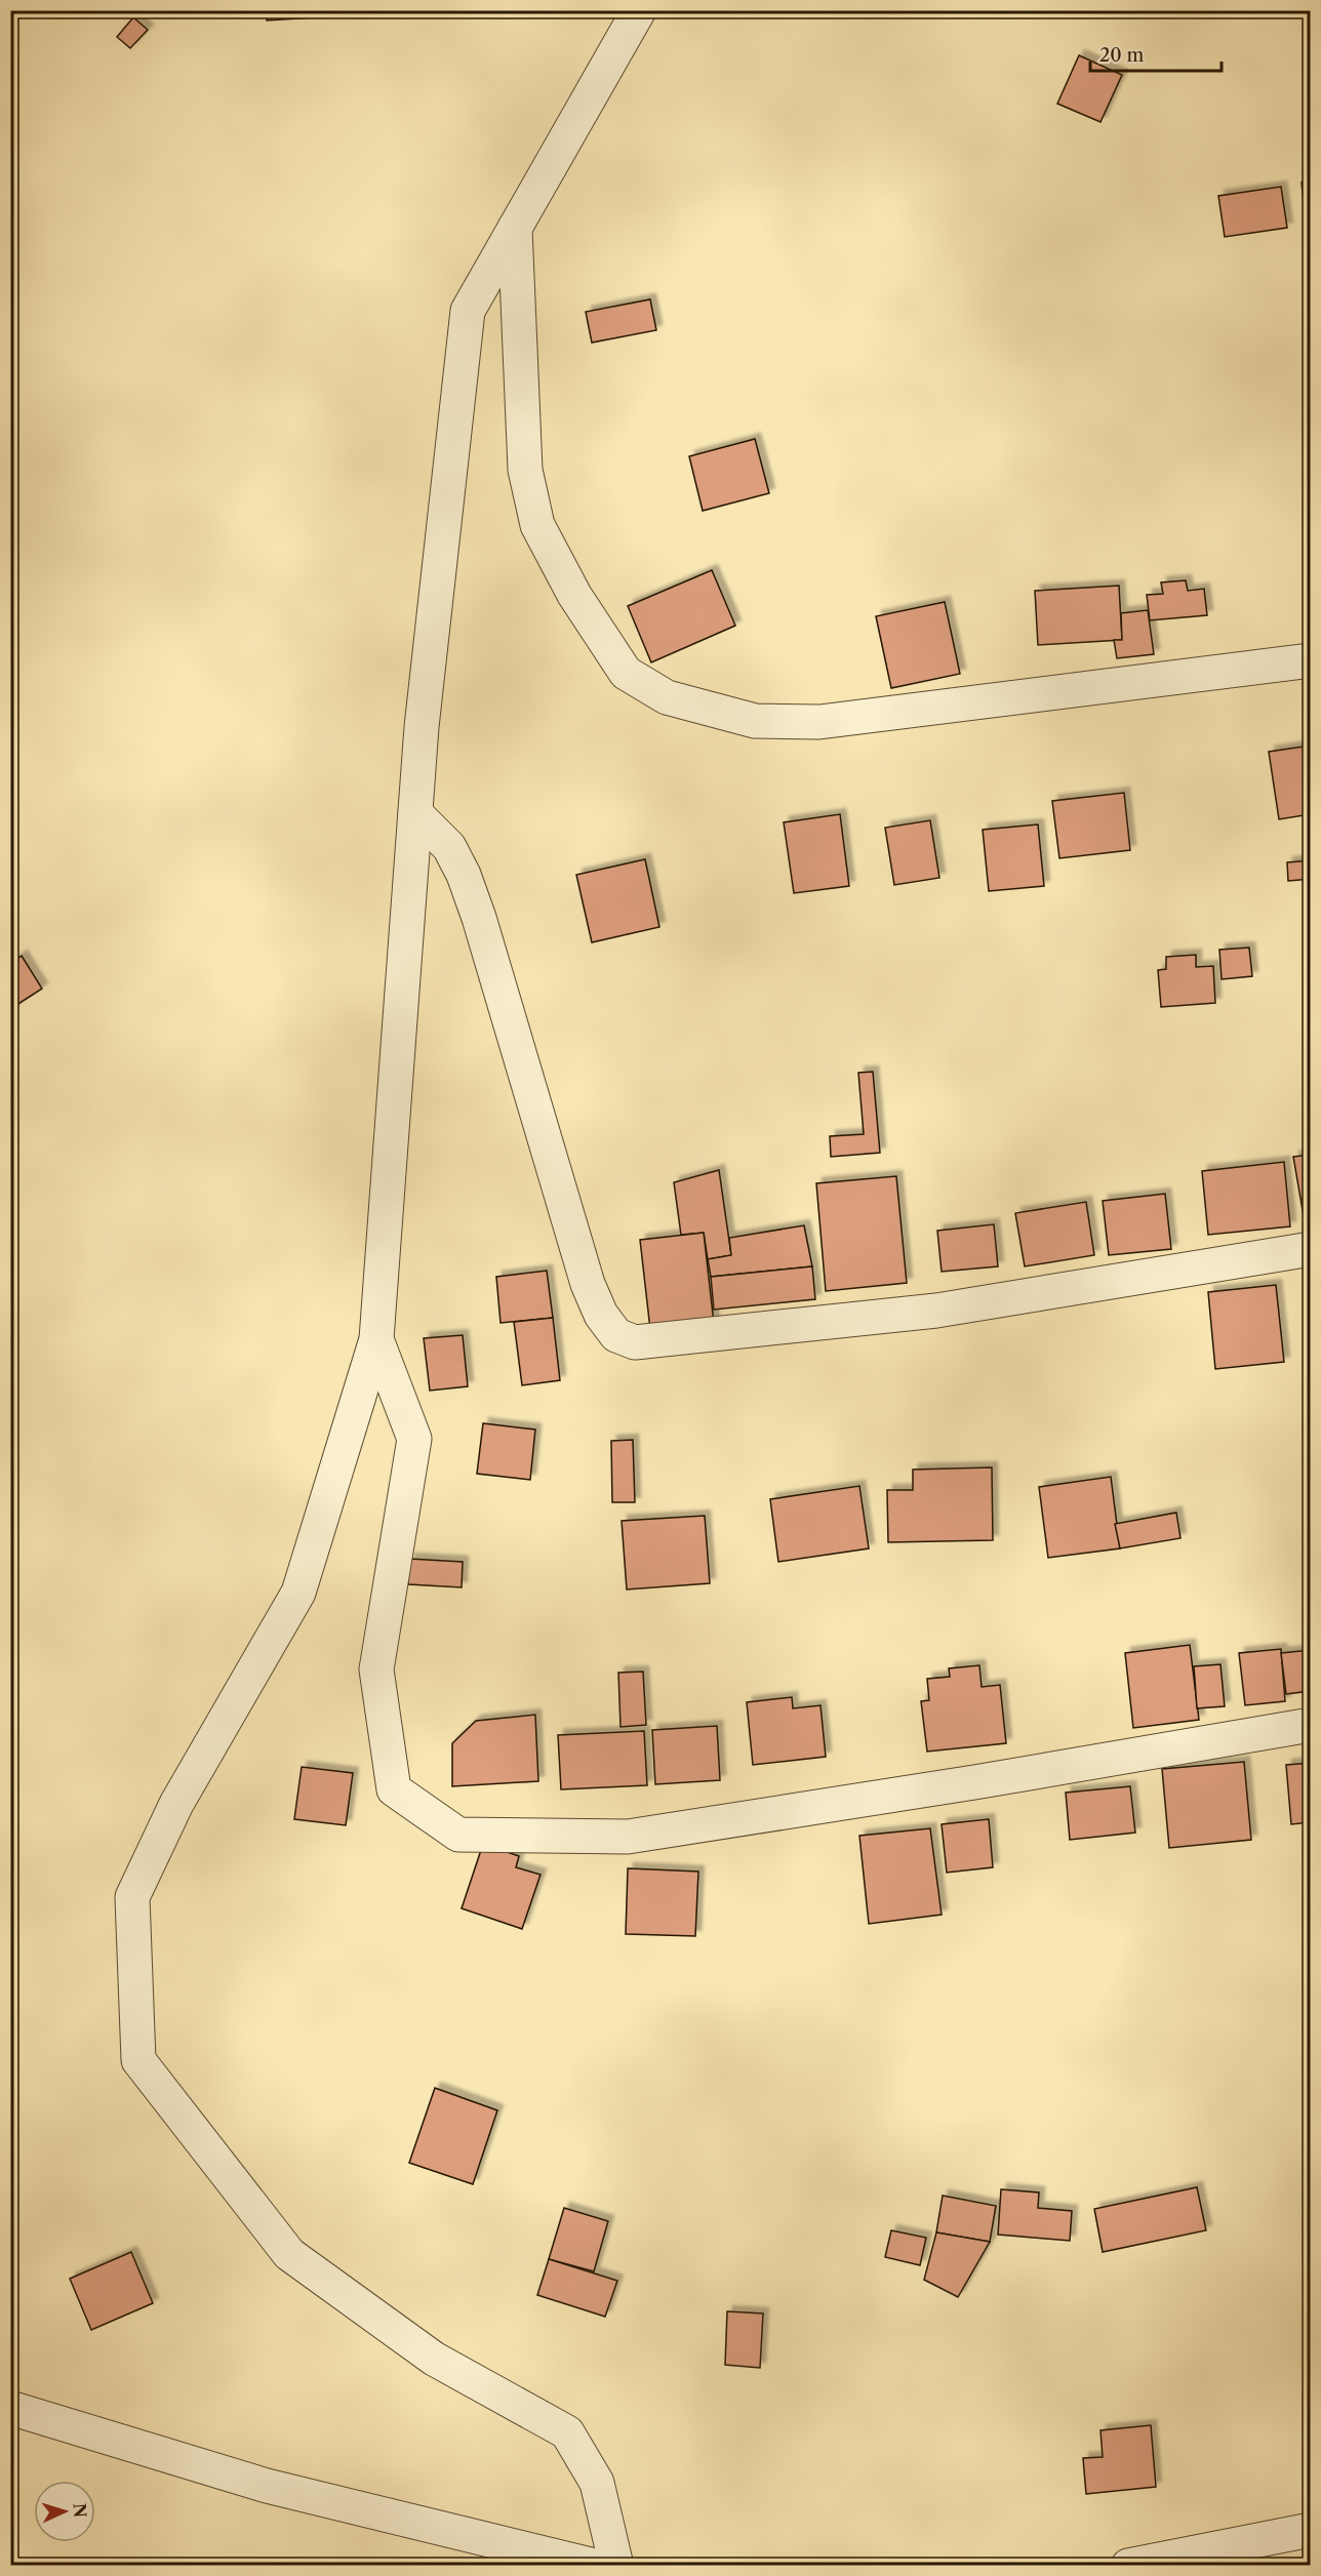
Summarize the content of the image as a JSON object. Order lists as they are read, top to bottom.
{
  "scale_bar": "20 m",
  "north": "right"
}
